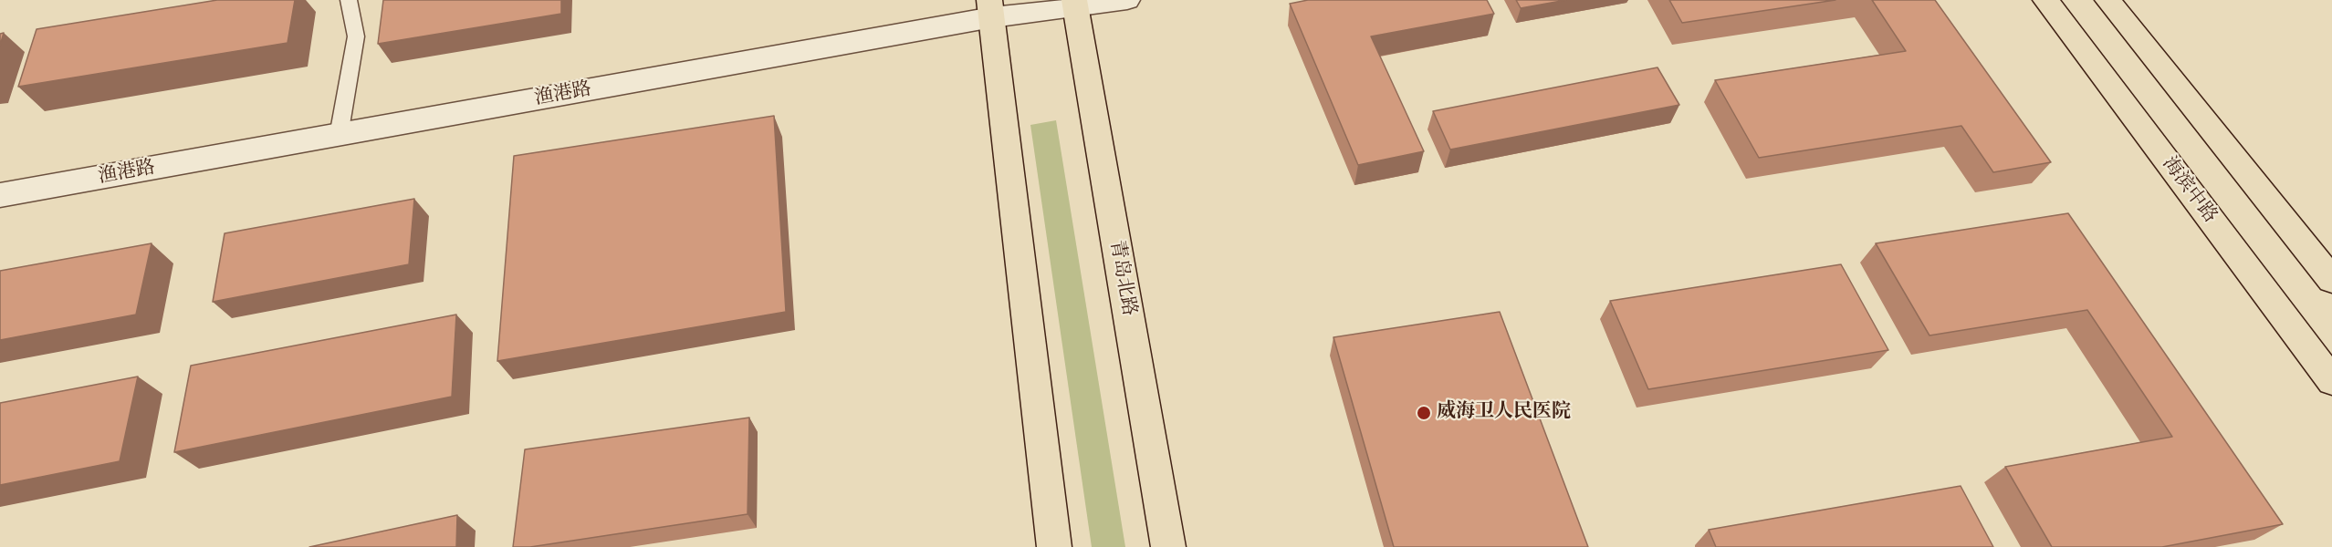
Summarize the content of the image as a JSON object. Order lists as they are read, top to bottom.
{
  "streets": {
    "main road": ["海滨中路", "青岛北路"],
    "street": ["渔港路"]
  },
  "crossings": [
    ["渔港路", "青岛北路"]
  ],
  "places": ["威海卫人民医院"]
}
